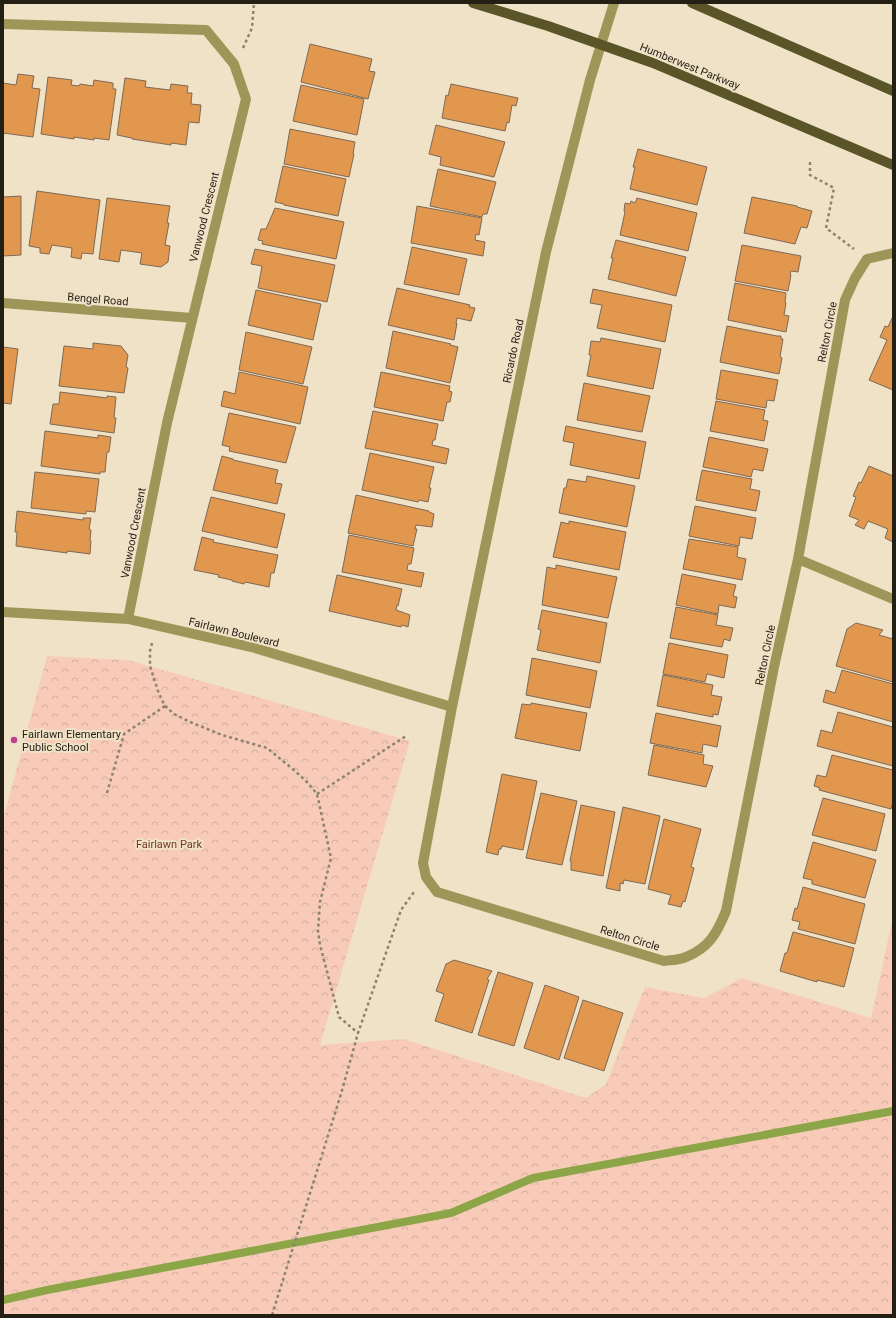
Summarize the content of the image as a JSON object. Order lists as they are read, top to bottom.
{
  "streets": {
    "main road": ["Humberwest Parkway"],
    "street": [
      "Vanwood Crescent",
      "Bengel Road",
      "Relton Circle",
      "Ricardo Road",
      "Fairlawn Boulevard"
    ]
  },
  "crossings": [
    ["Humberwest Parkway", "Ricardo Road"],
    ["Vanwood Crescent", "Bengel Road"],
    ["Vanwood Crescent", "Fairlawn Boulevard"],
    ["Ricardo Road", "Fairlawn Boulevard"]
  ],
  "parks": ["Fairlawn Park"],
  "places": ["Fairlawn Elementary Public School"]
}
